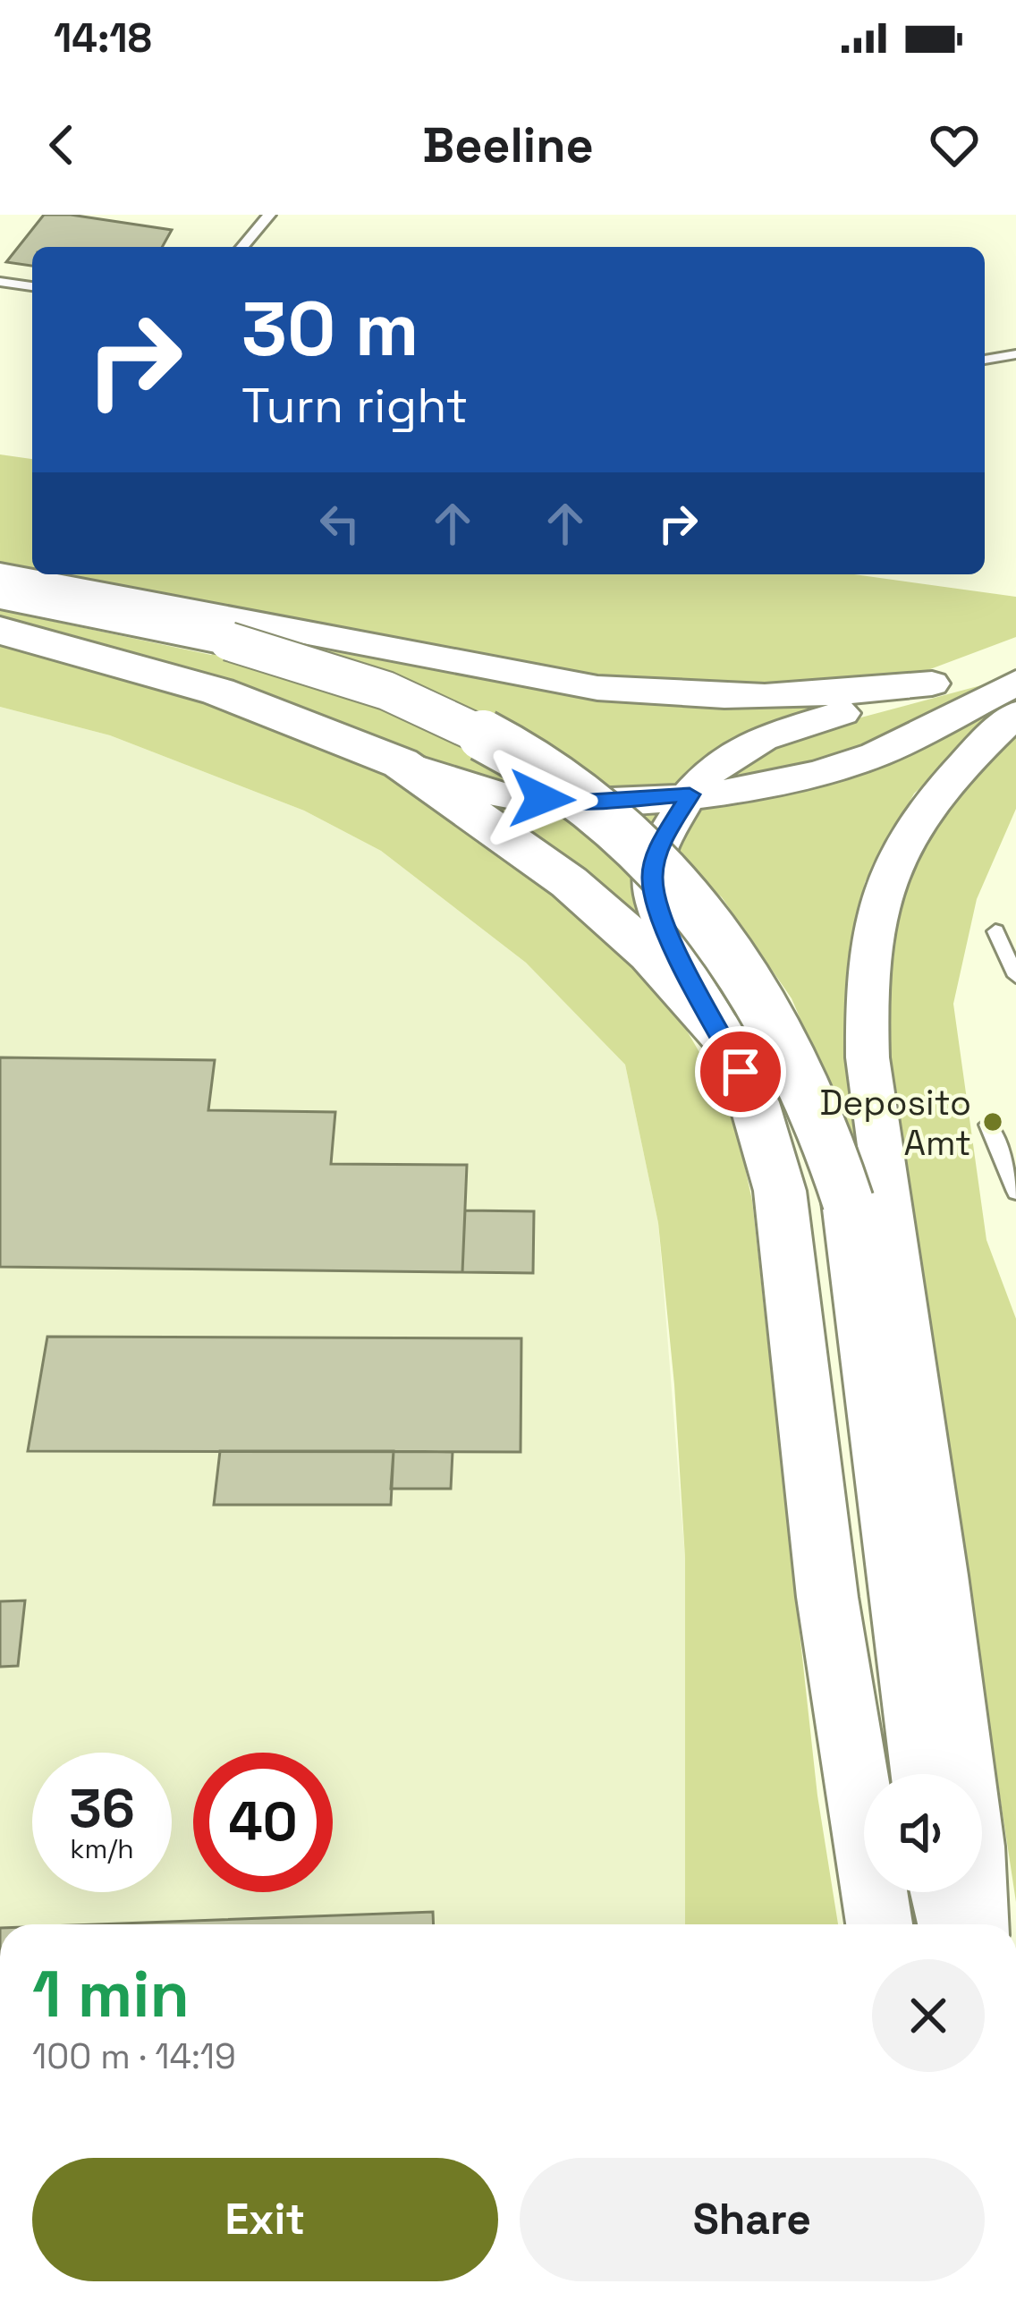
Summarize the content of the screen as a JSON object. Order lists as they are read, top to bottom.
{
  "places": ["Deposito Amt"],
  "page": {
    "status": "14:18",
    "header": "Beeline",
    "turn": ["30 m", "Turn right"],
    "speed": "36 km/h",
    "limit": "40",
    "heading": ["1 min", "100 m · 14:19"],
    "buttons": ["Exit", "Share"]
  }
}
